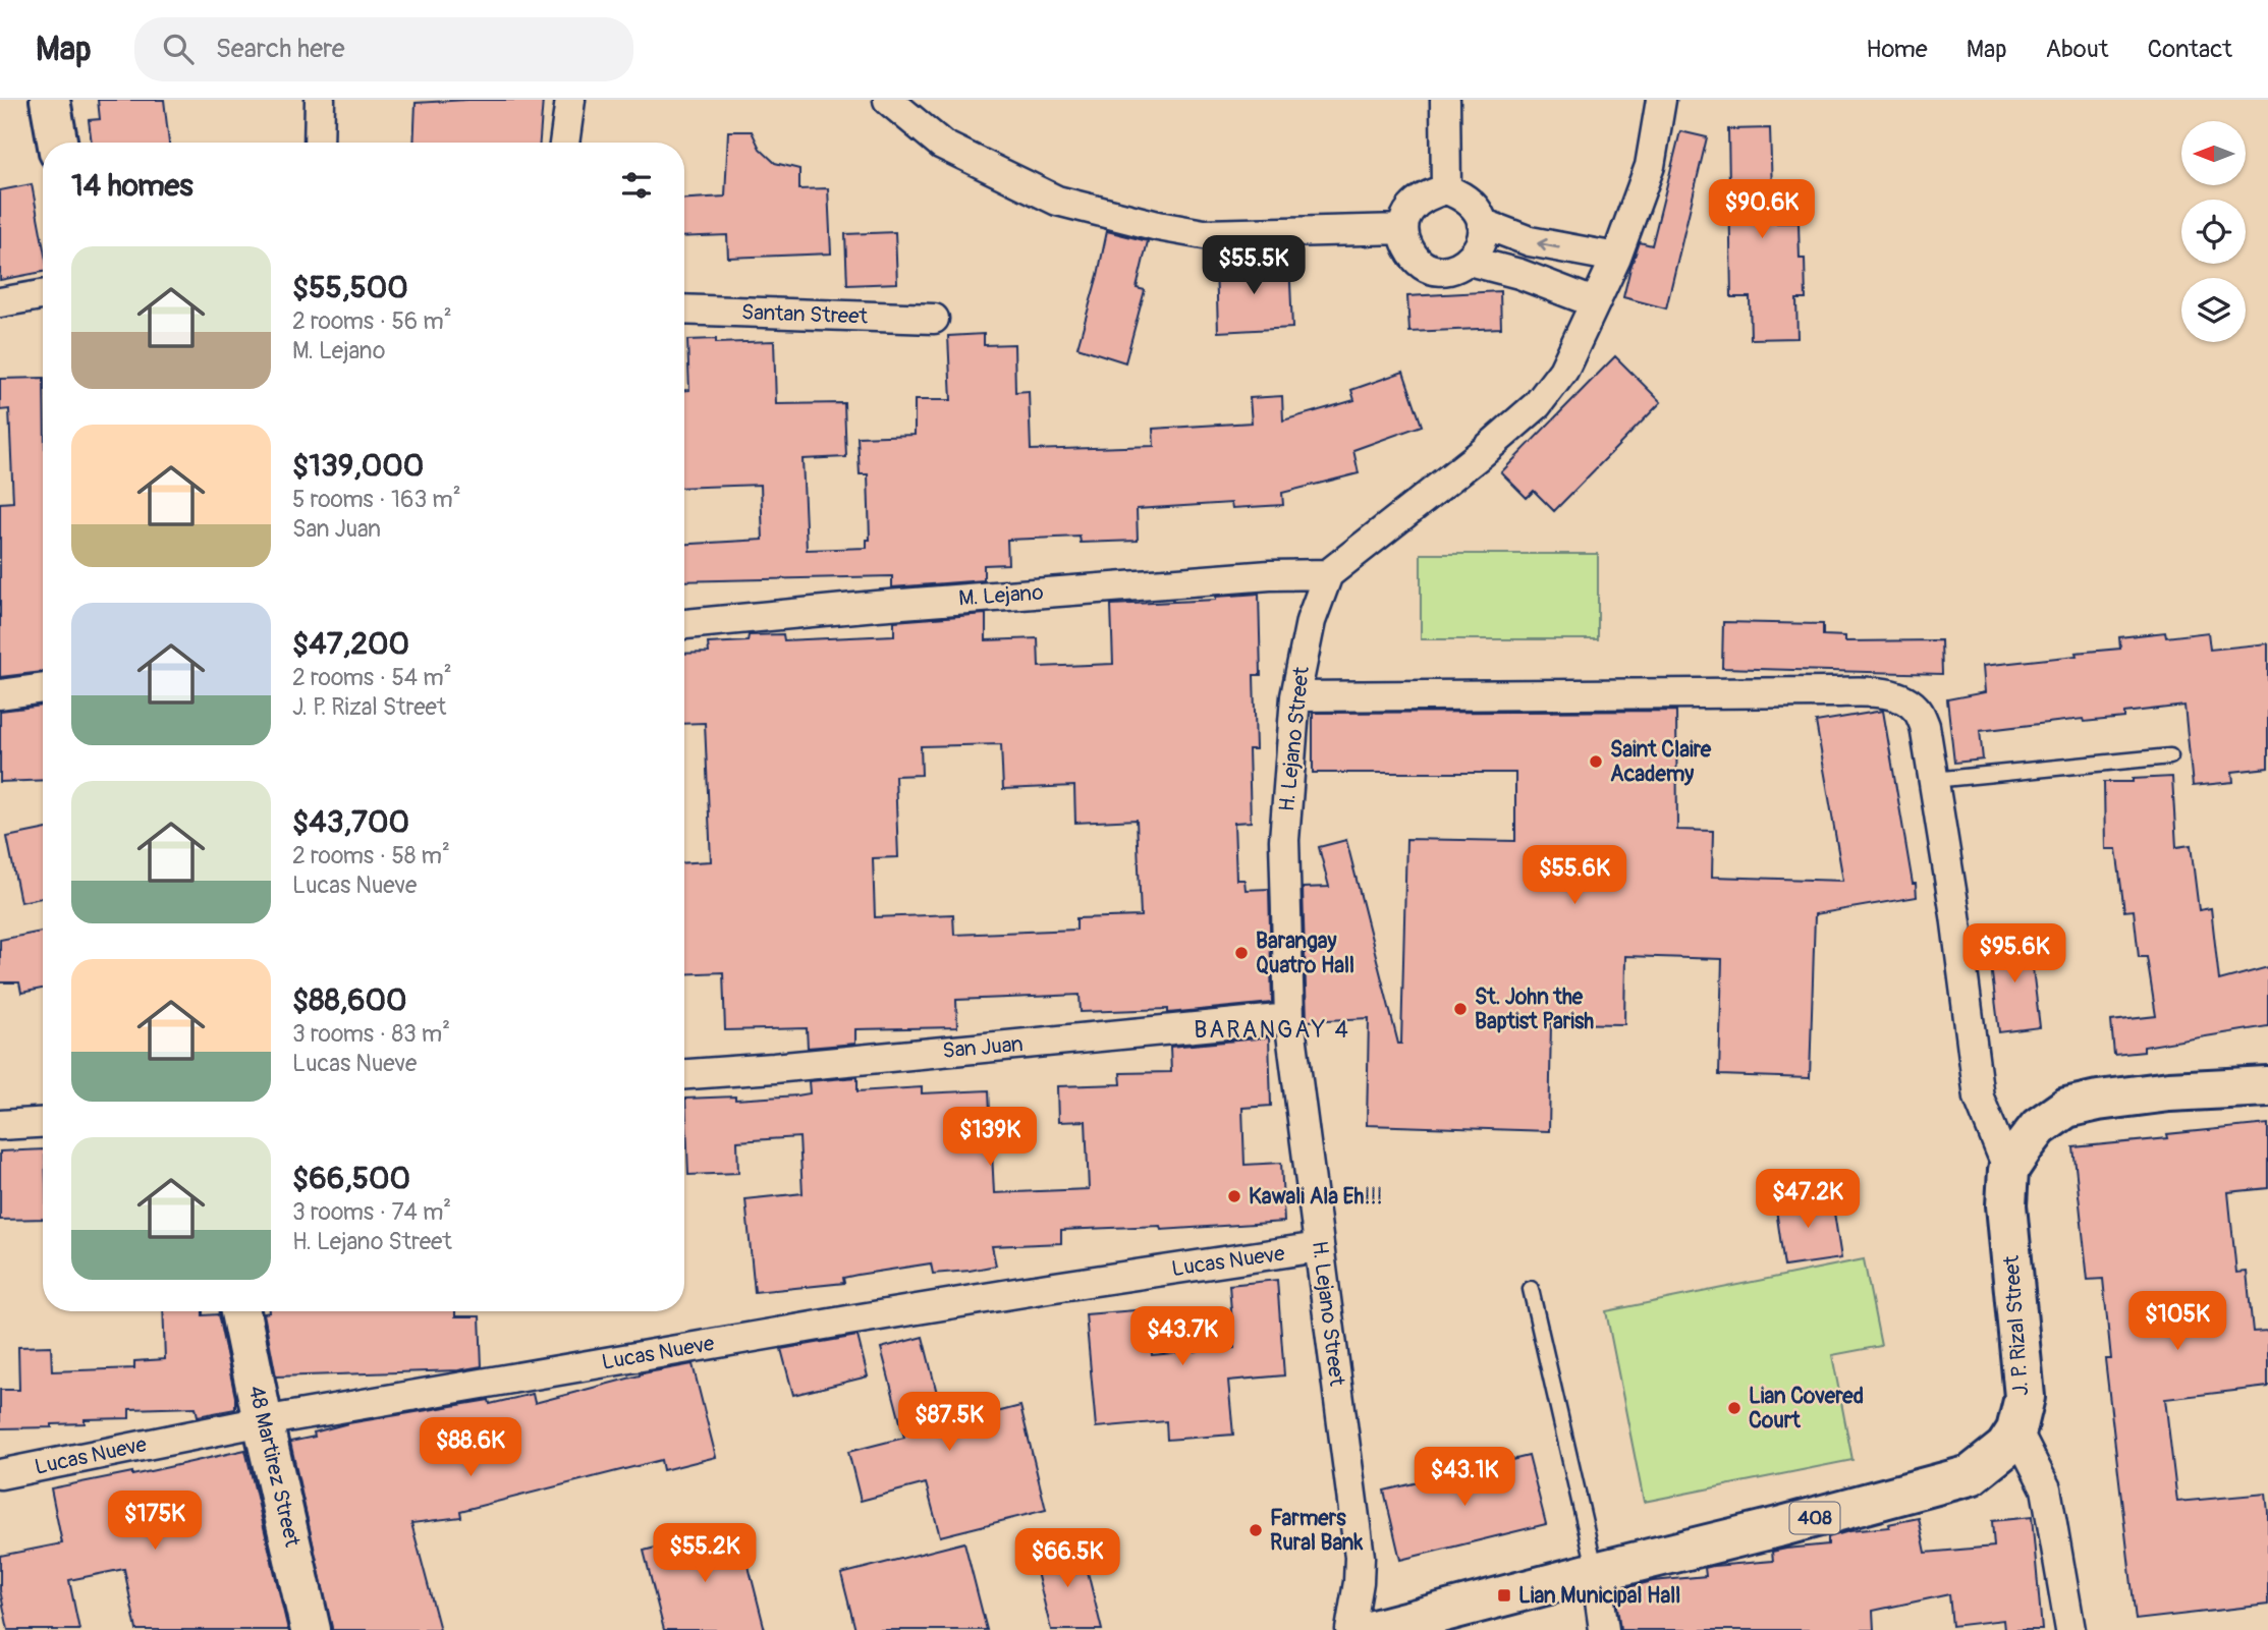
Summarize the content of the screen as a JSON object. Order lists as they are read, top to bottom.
{
  "streets": {
    "main road": ["J. P. Rizal Street", "48 Martirez Street", "408"],
    "street": [
      "Santan Street",
      "M. Lejano",
      "H. Lejano Street",
      "San Juan",
      "Lucas Nueve"
    ]
  },
  "crossings": [
    ["M. Lejano", "H. Lejano Street"],
    ["H. Lejano Street", "San Juan"],
    ["H. Lejano Street", "Lucas Nueve"],
    ["Lucas Nueve", "48 Martirez Street"]
  ],
  "districts": ["BARANGAY 4"],
  "places": {
    "other": [
      "Saint Claire Academy",
      "Barangay Quatro Hall",
      "St. John the Baptist Parish",
      "Kawali Ala Eh!!!",
      "Lian Covered Court",
      "Farmers Rural Bank"
    ],
    "transit": ["Lian Municipal Hall"]
  },
  "north": "left",
  "page": {
    "header": "Map",
    "search": "Search here",
    "nav": [
      "Home",
      "Map",
      "About",
      "Contact"
    ],
    "heading": "14 homes",
    "price": [
      "$90.6K",
      "$55.5K",
      "$55.6K",
      "$95.6K",
      "$139K",
      "$47.2K",
      "$105K",
      "$43.7K",
      "$87.5K",
      "$88.6K",
      "$43.1K",
      "$175K",
      "$55.2K",
      "$66.5K"
    ],
    "list": [
      {
        "name": "$55,500",
        "note": "2 rooms · 56 m² · M. Lejano"
      },
      {
        "name": "$139,000",
        "note": "5 rooms · 163 m² · San Juan"
      },
      {
        "name": "$47,200",
        "note": "2 rooms · 54 m² · J. P. Rizal Street"
      },
      {
        "name": "$43,700",
        "note": "2 rooms · 58 m² · Lucas Nueve"
      },
      {
        "name": "$88,600",
        "note": "3 rooms · 83 m² · Lucas Nueve"
      },
      {
        "name": "$66,500",
        "note": "3 rooms · 74 m² · H. Lejano Street"
      }
    ]
  }
}
